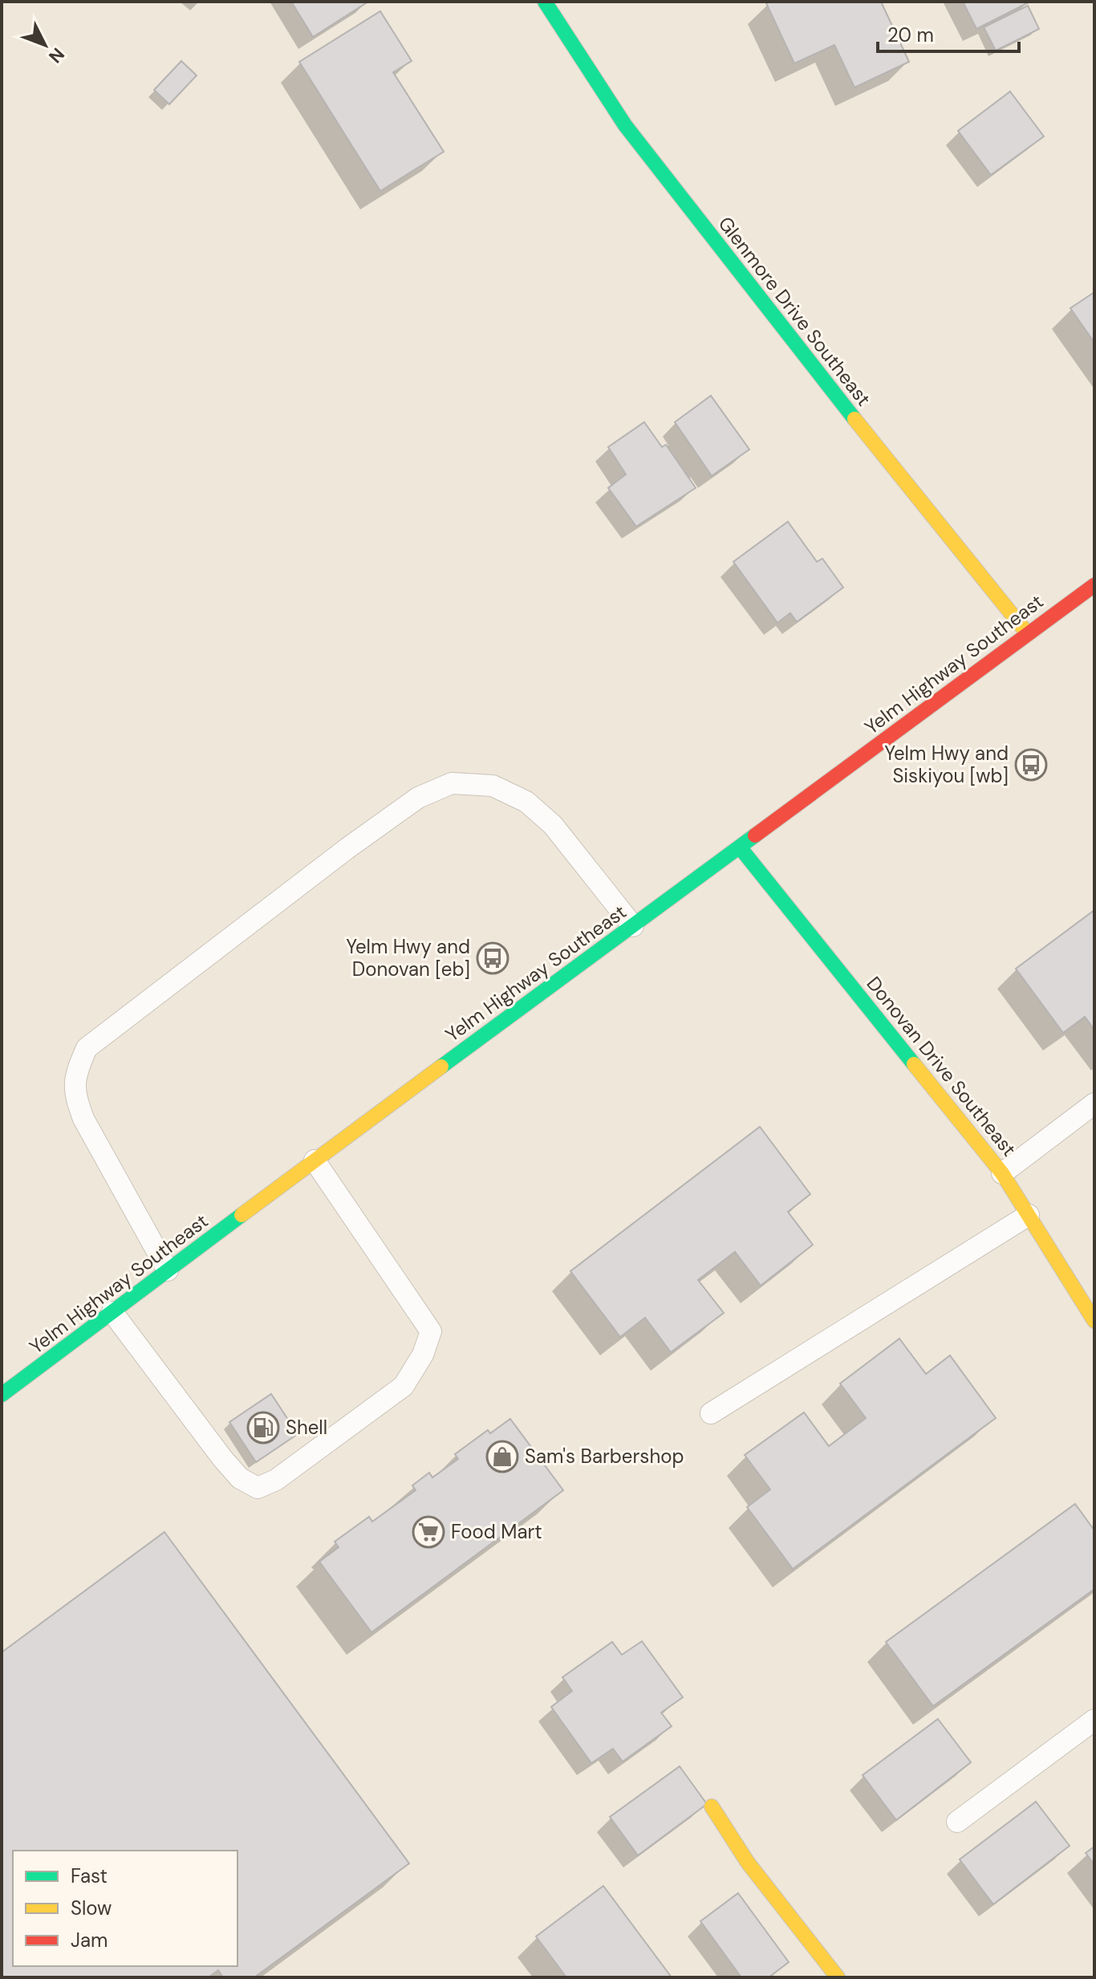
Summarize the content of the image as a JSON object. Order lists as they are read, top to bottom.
{
  "streets": {
    "street": ["Glenmore Drive Southeast", "Yelm Highway Southeast", "Donovan Drive Southeast"]
  },
  "crossings": [
    ["Glenmore Drive Southeast", "Yelm Highway Southeast"],
    ["Yelm Highway Southeast", "Donovan Drive Southeast"]
  ],
  "places": {
    "bus stop": ["Yelm Hwy and Siskiyou [wb]", "Yelm Hwy and Donovan [eb]"],
    "fuel station": ["Shell"],
    "shop": ["Sam's Barbershop"],
    "supermarket": ["Food Mart"]
  },
  "legend": ["Fast", "Slow", "Jam"],
  "scale_bar": "20 m",
  "north": "bottom right"
}
